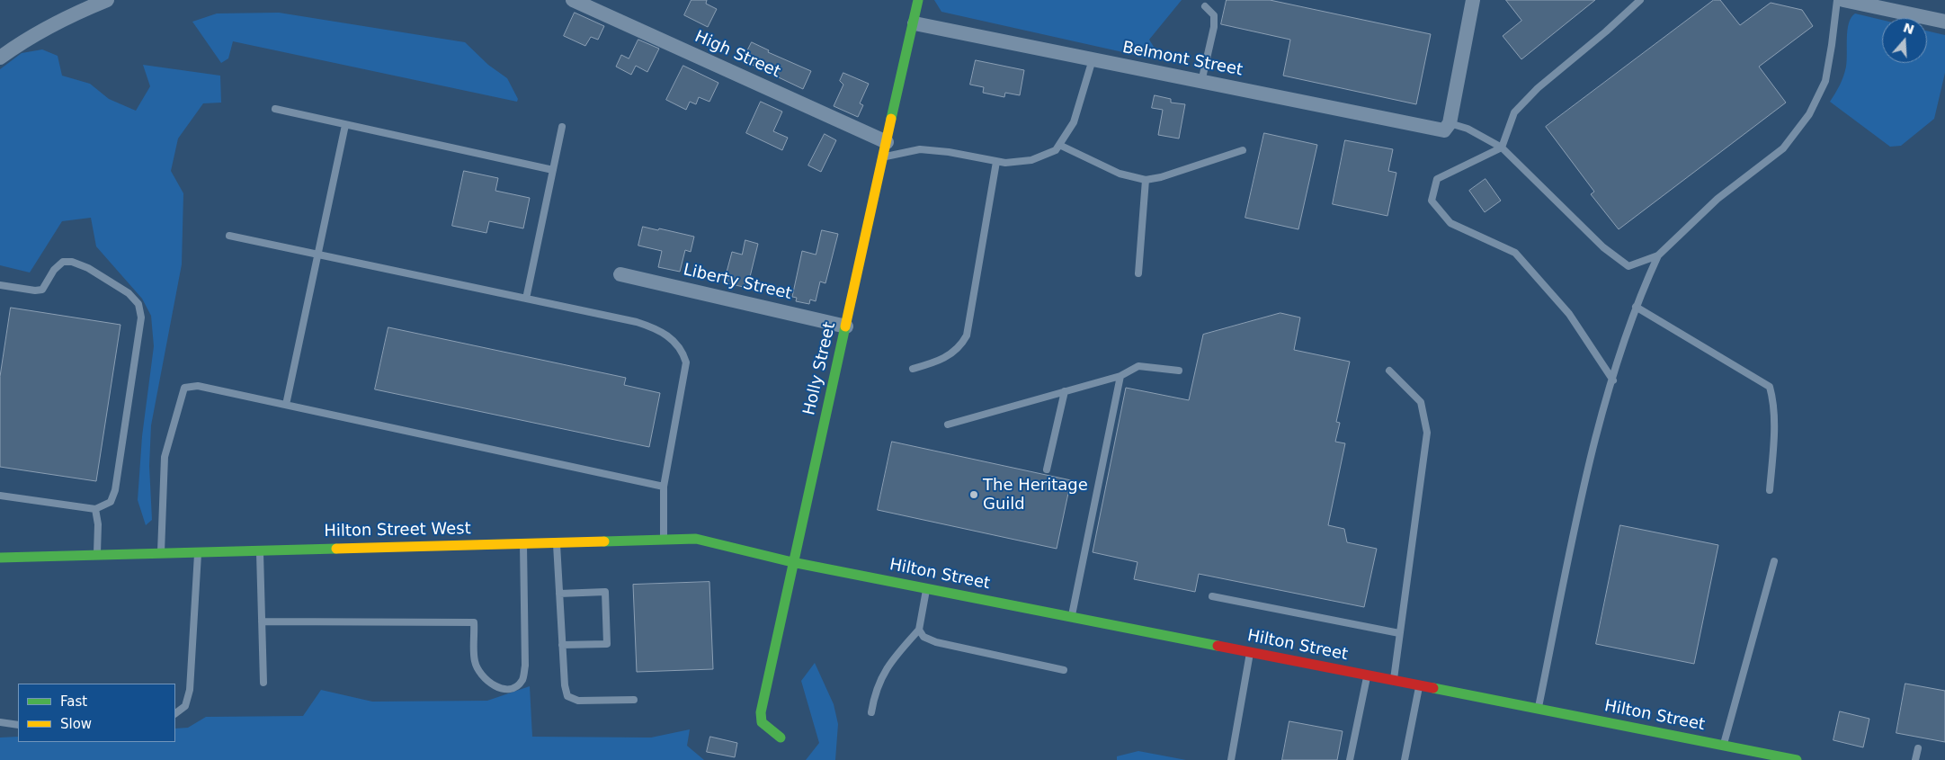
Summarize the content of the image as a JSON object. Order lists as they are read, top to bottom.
{
  "streets": {
    "street": [
      "High Street",
      "Belmont Street",
      "Liberty Street",
      "Holly Street",
      "Hilton Street West",
      "Hilton Street"
    ]
  },
  "crossings": [
    ["High Street", "Holly Street"],
    ["Belmont Street", "Holly Street"],
    ["Liberty Street", "Holly Street"],
    ["Holly Street", "Hilton Street West"],
    ["Holly Street", "Hilton Street"],
    ["Hilton Street West", "Hilton Street"]
  ],
  "places": ["The Heritage Guild"],
  "legend": ["Fast", "Slow"],
  "north": "top"
}
